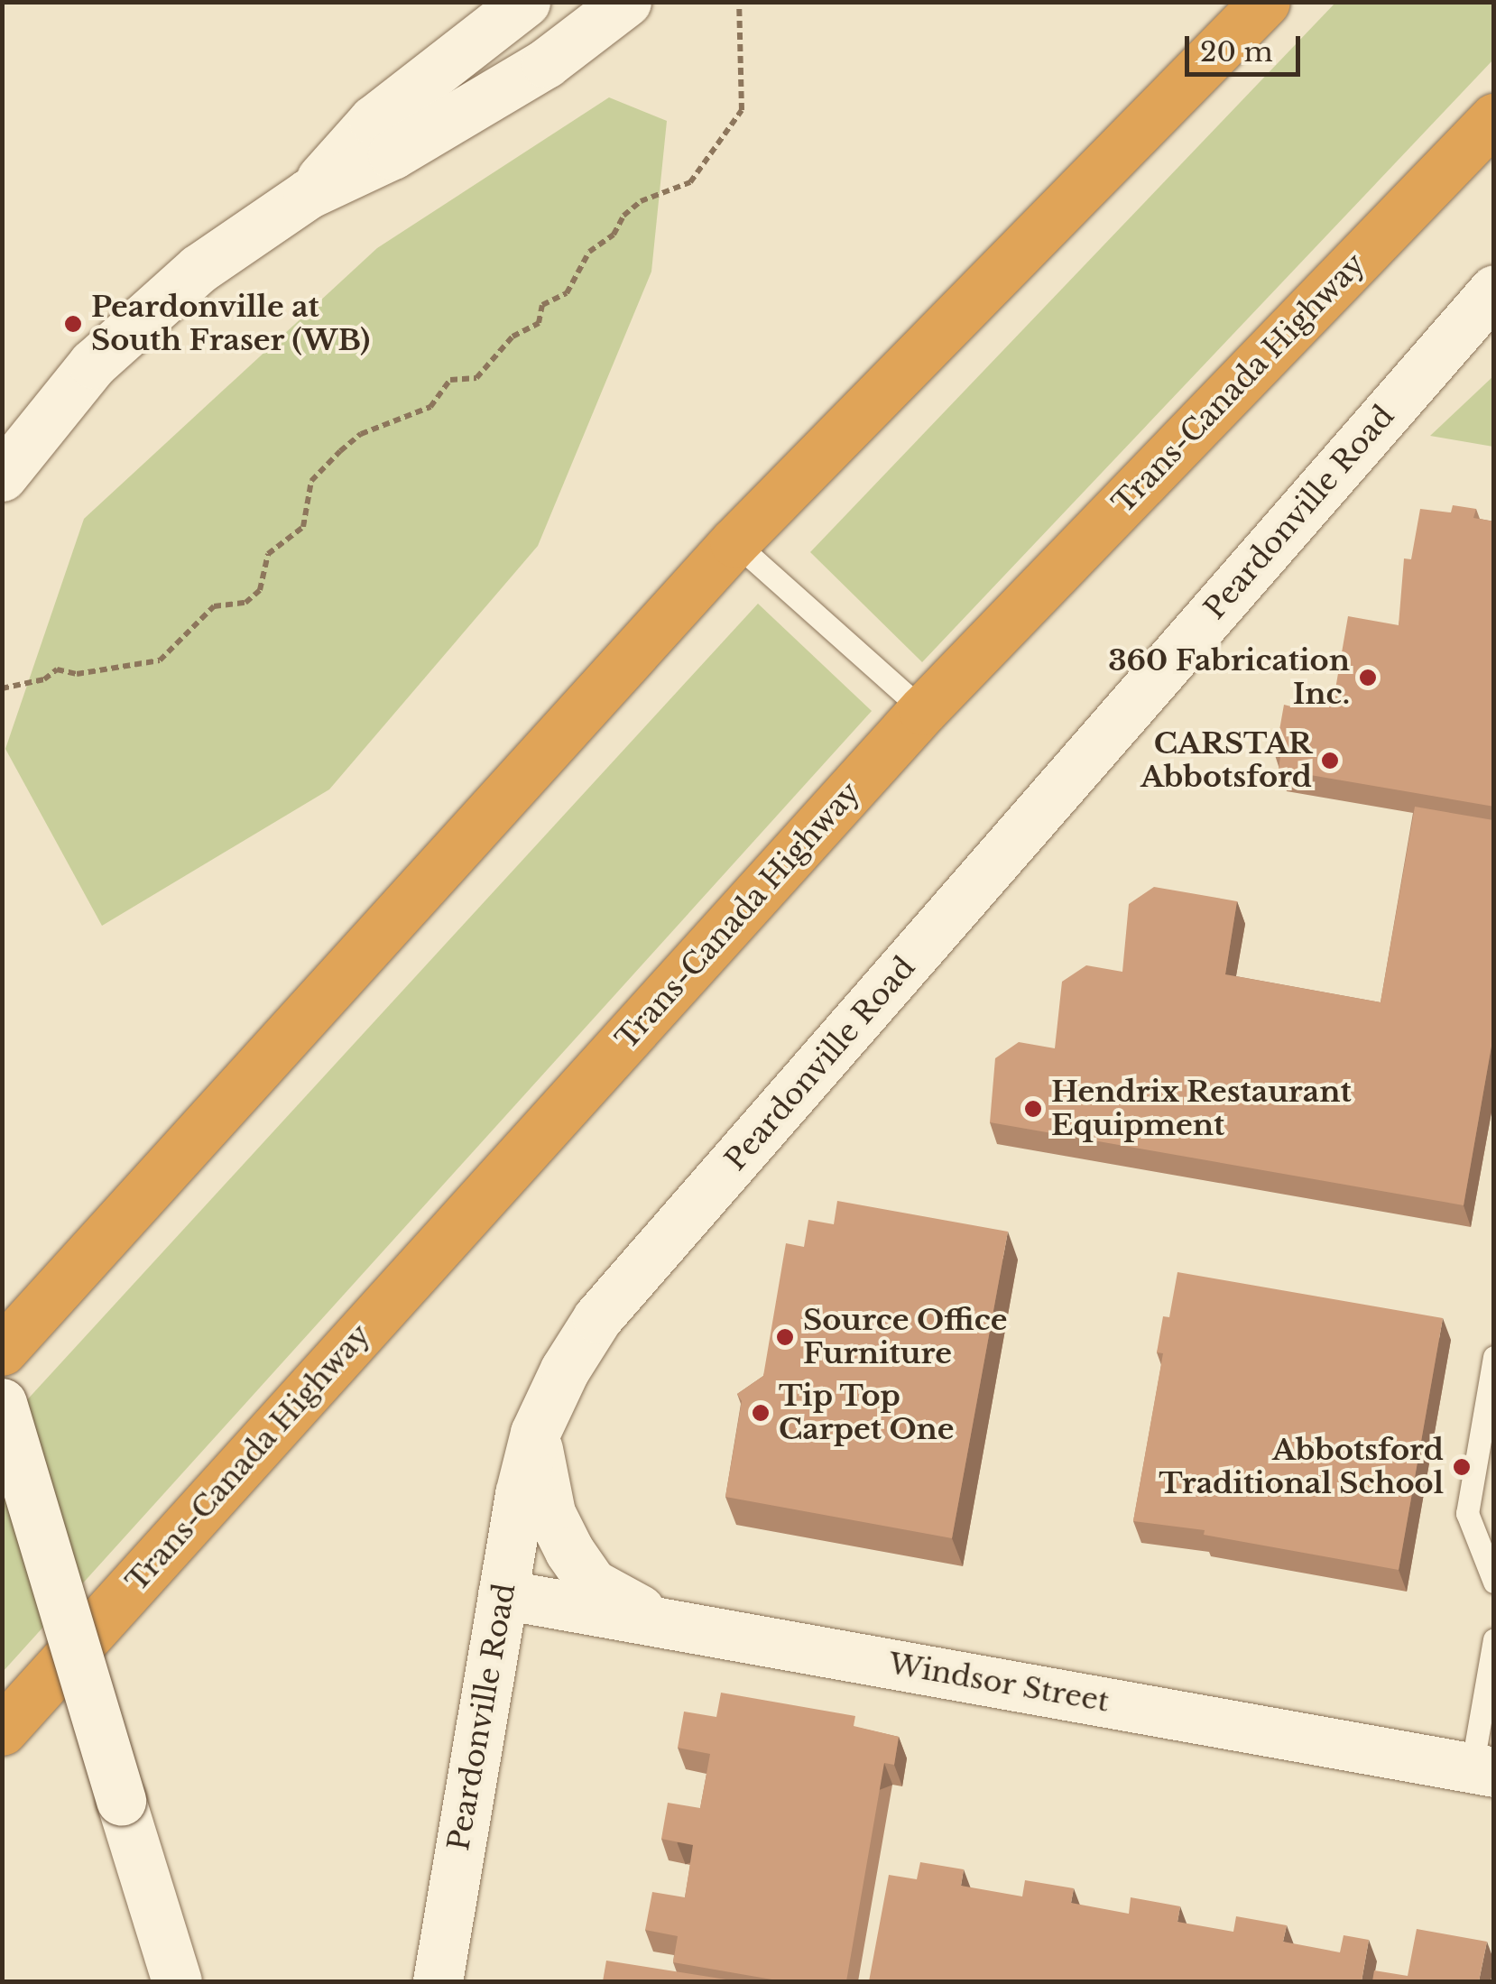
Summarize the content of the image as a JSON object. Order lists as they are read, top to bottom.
{
  "streets": {
    "highway": ["Trans-Canada Highway"],
    "street": ["Peardonville Road", "Windsor Street"]
  },
  "crossings": [
    ["Peardonville Road", "Windsor Street"]
  ],
  "places": [
    "Peardonville at South Fraser (WB)",
    "360 Fabrication Inc.",
    "CARSTAR Abbotsford",
    "Hendrix Restaurant Equipment",
    "Source Office Furniture",
    "Tip Top Carpet One",
    "Abbotsford Traditional School"
  ],
  "scale_bar": "20 m"
}
